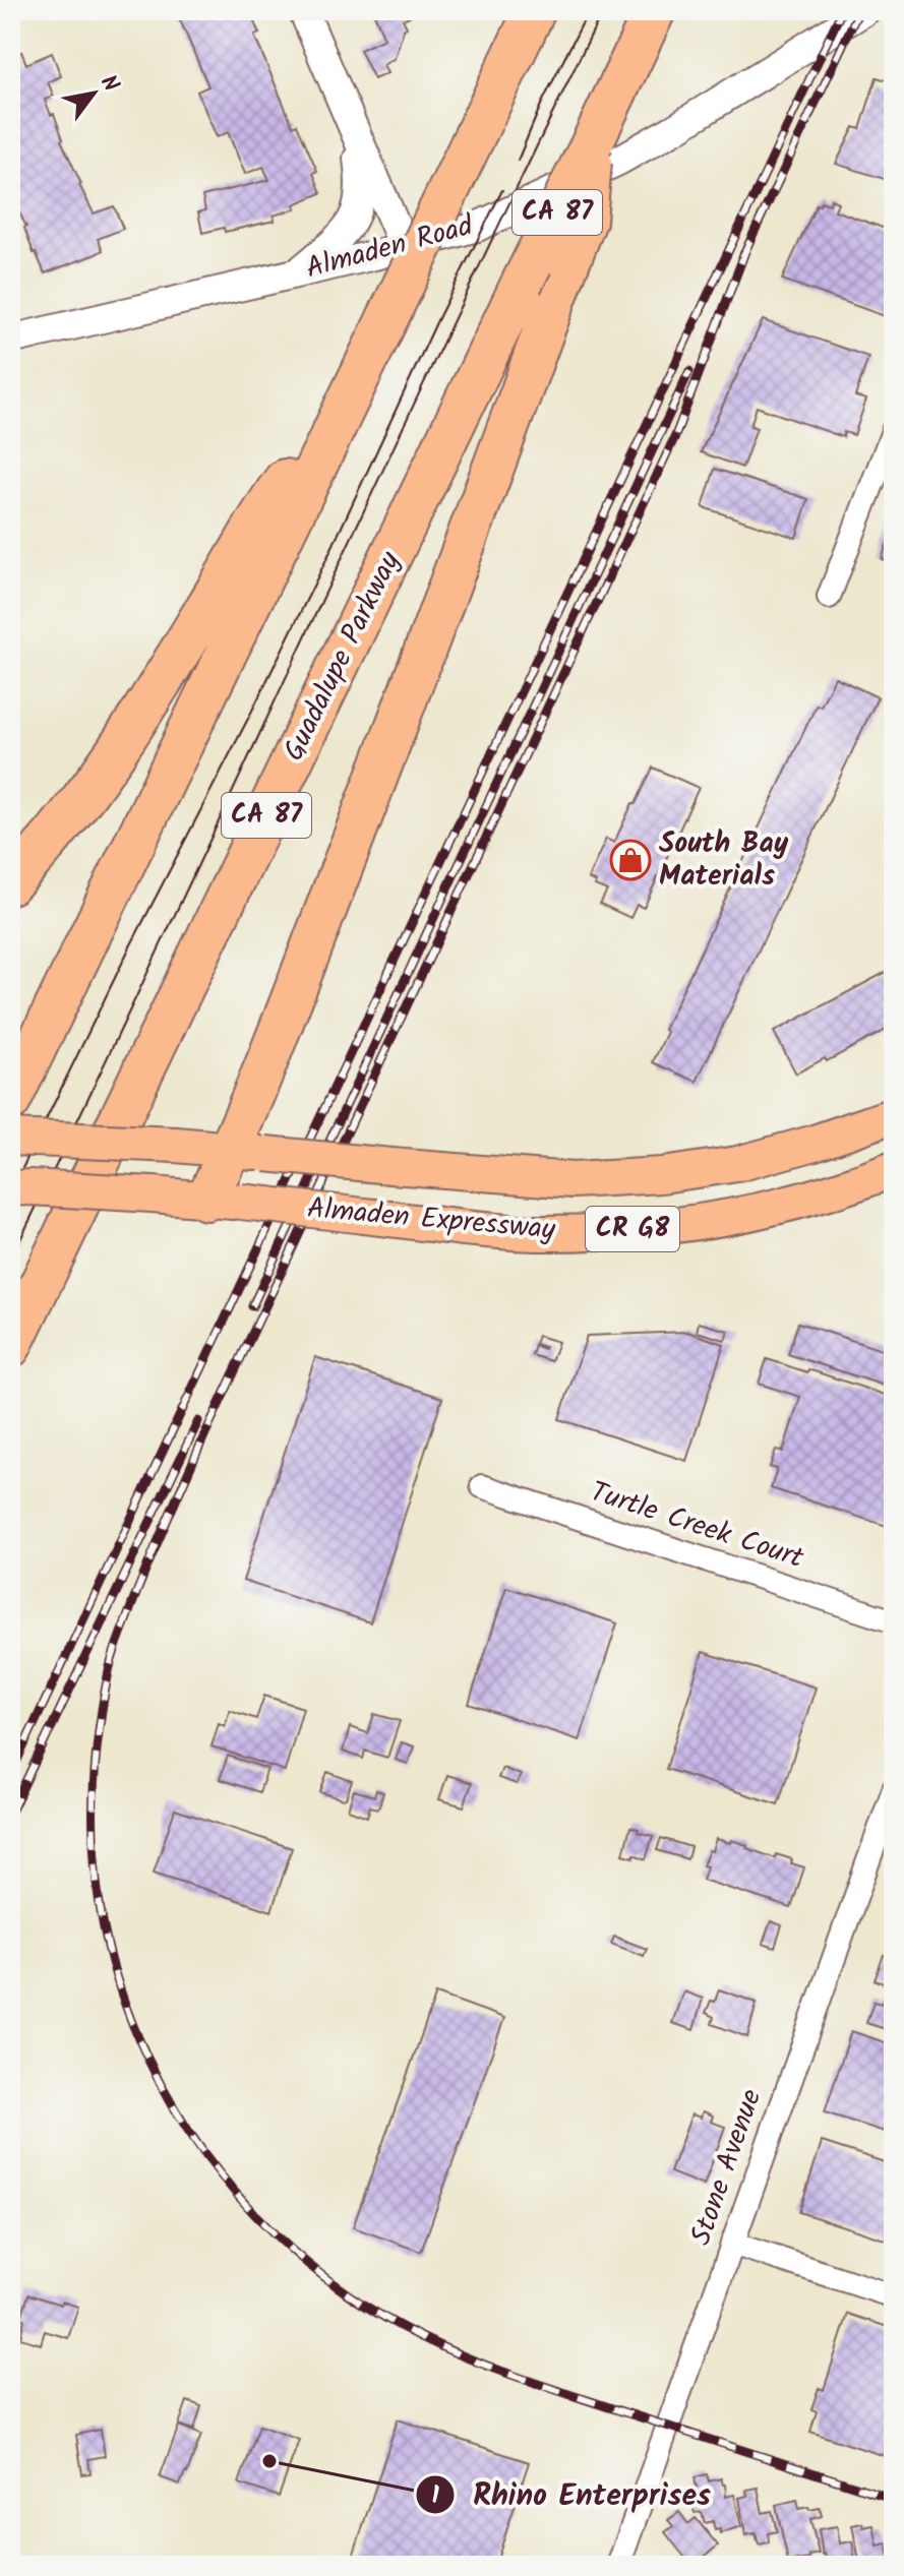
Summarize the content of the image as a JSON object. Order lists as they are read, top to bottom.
{
  "streets": {
    "highway": ["CA 87", "Guadalupe Parkway"],
    "main road": ["Almaden Expressway", "CR G8"],
    "street": ["Almaden Road", "Turtle Creek Court", "Stone Avenue"]
  },
  "places": {
    "shop": ["South Bay Materials"],
    "other": ["Rhino Enterprises"]
  },
  "north": "top right"
}
